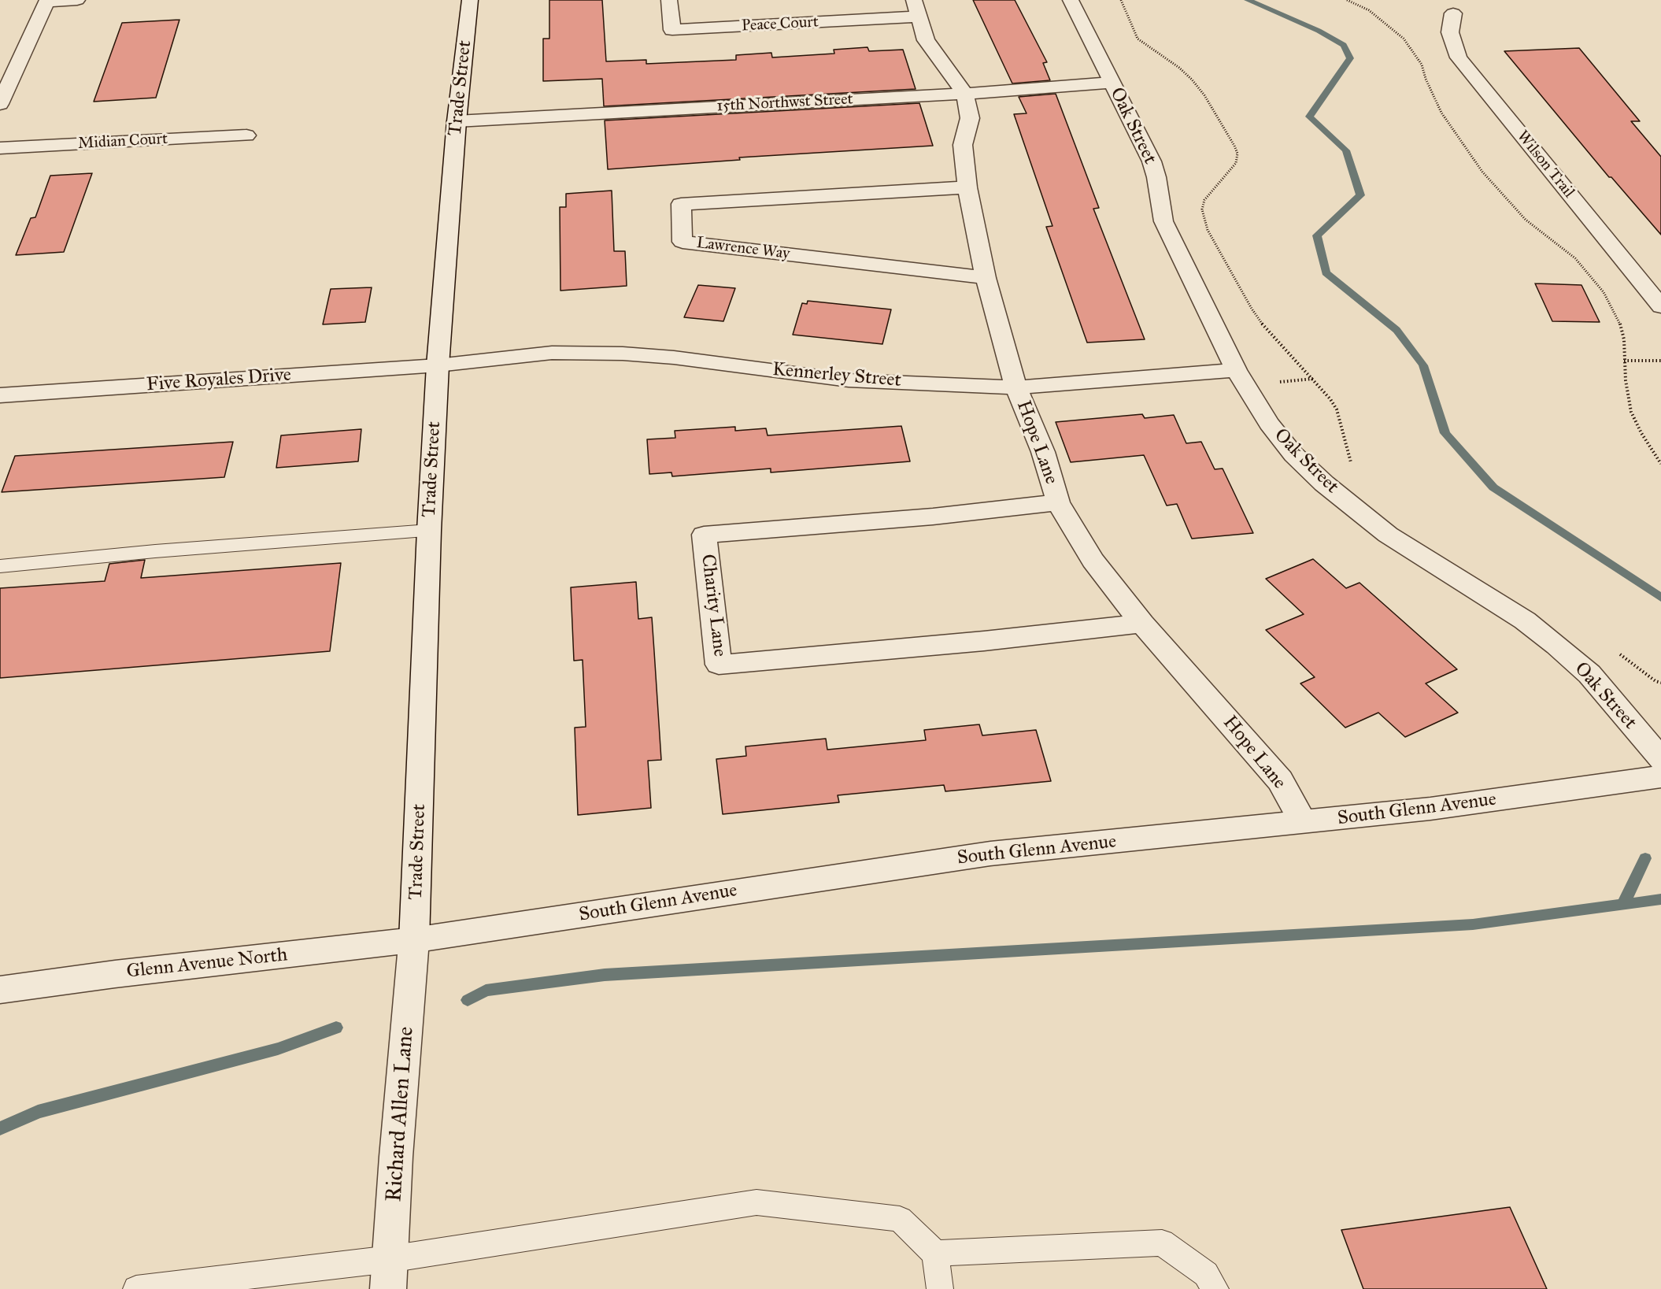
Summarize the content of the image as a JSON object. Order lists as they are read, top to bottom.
{
  "streets": {
    "street": [
      "Peace Court",
      "Trade Street",
      "15th Northwst Street",
      "Oak Street",
      "Midian Court",
      "Wilson Trail",
      "Lawrence Way",
      "Kennerley Street",
      "Five Royales Drive",
      "Hope Lane",
      "Charity Lane",
      "South Glenn Avenue",
      "Glenn Avenue North",
      "Richard Allen Lane"
    ]
  },
  "crossings": [
    ["Peace Court", "Hope Lane"],
    ["Trade Street", "15th Northwst Street"],
    ["Trade Street", "Kennerley Street"],
    ["Trade Street", "Five Royales Drive"],
    ["Trade Street", "South Glenn Avenue"],
    ["Trade Street", "Glenn Avenue North"],
    ["Trade Street", "Richard Allen Lane"],
    ["15th Northwst Street", "Oak Street"],
    ["15th Northwst Street", "Hope Lane"],
    ["Oak Street", "Kennerley Street"],
    ["Lawrence Way", "Hope Lane"],
    ["Kennerley Street", "Five Royales Drive"],
    ["Kennerley Street", "Hope Lane"],
    ["Hope Lane", "Charity Lane"],
    ["Hope Lane", "South Glenn Avenue"],
    ["South Glenn Avenue", "Glenn Avenue North"],
    ["South Glenn Avenue", "Richard Allen Lane"],
    ["Glenn Avenue North", "Richard Allen Lane"]
  ]
}
